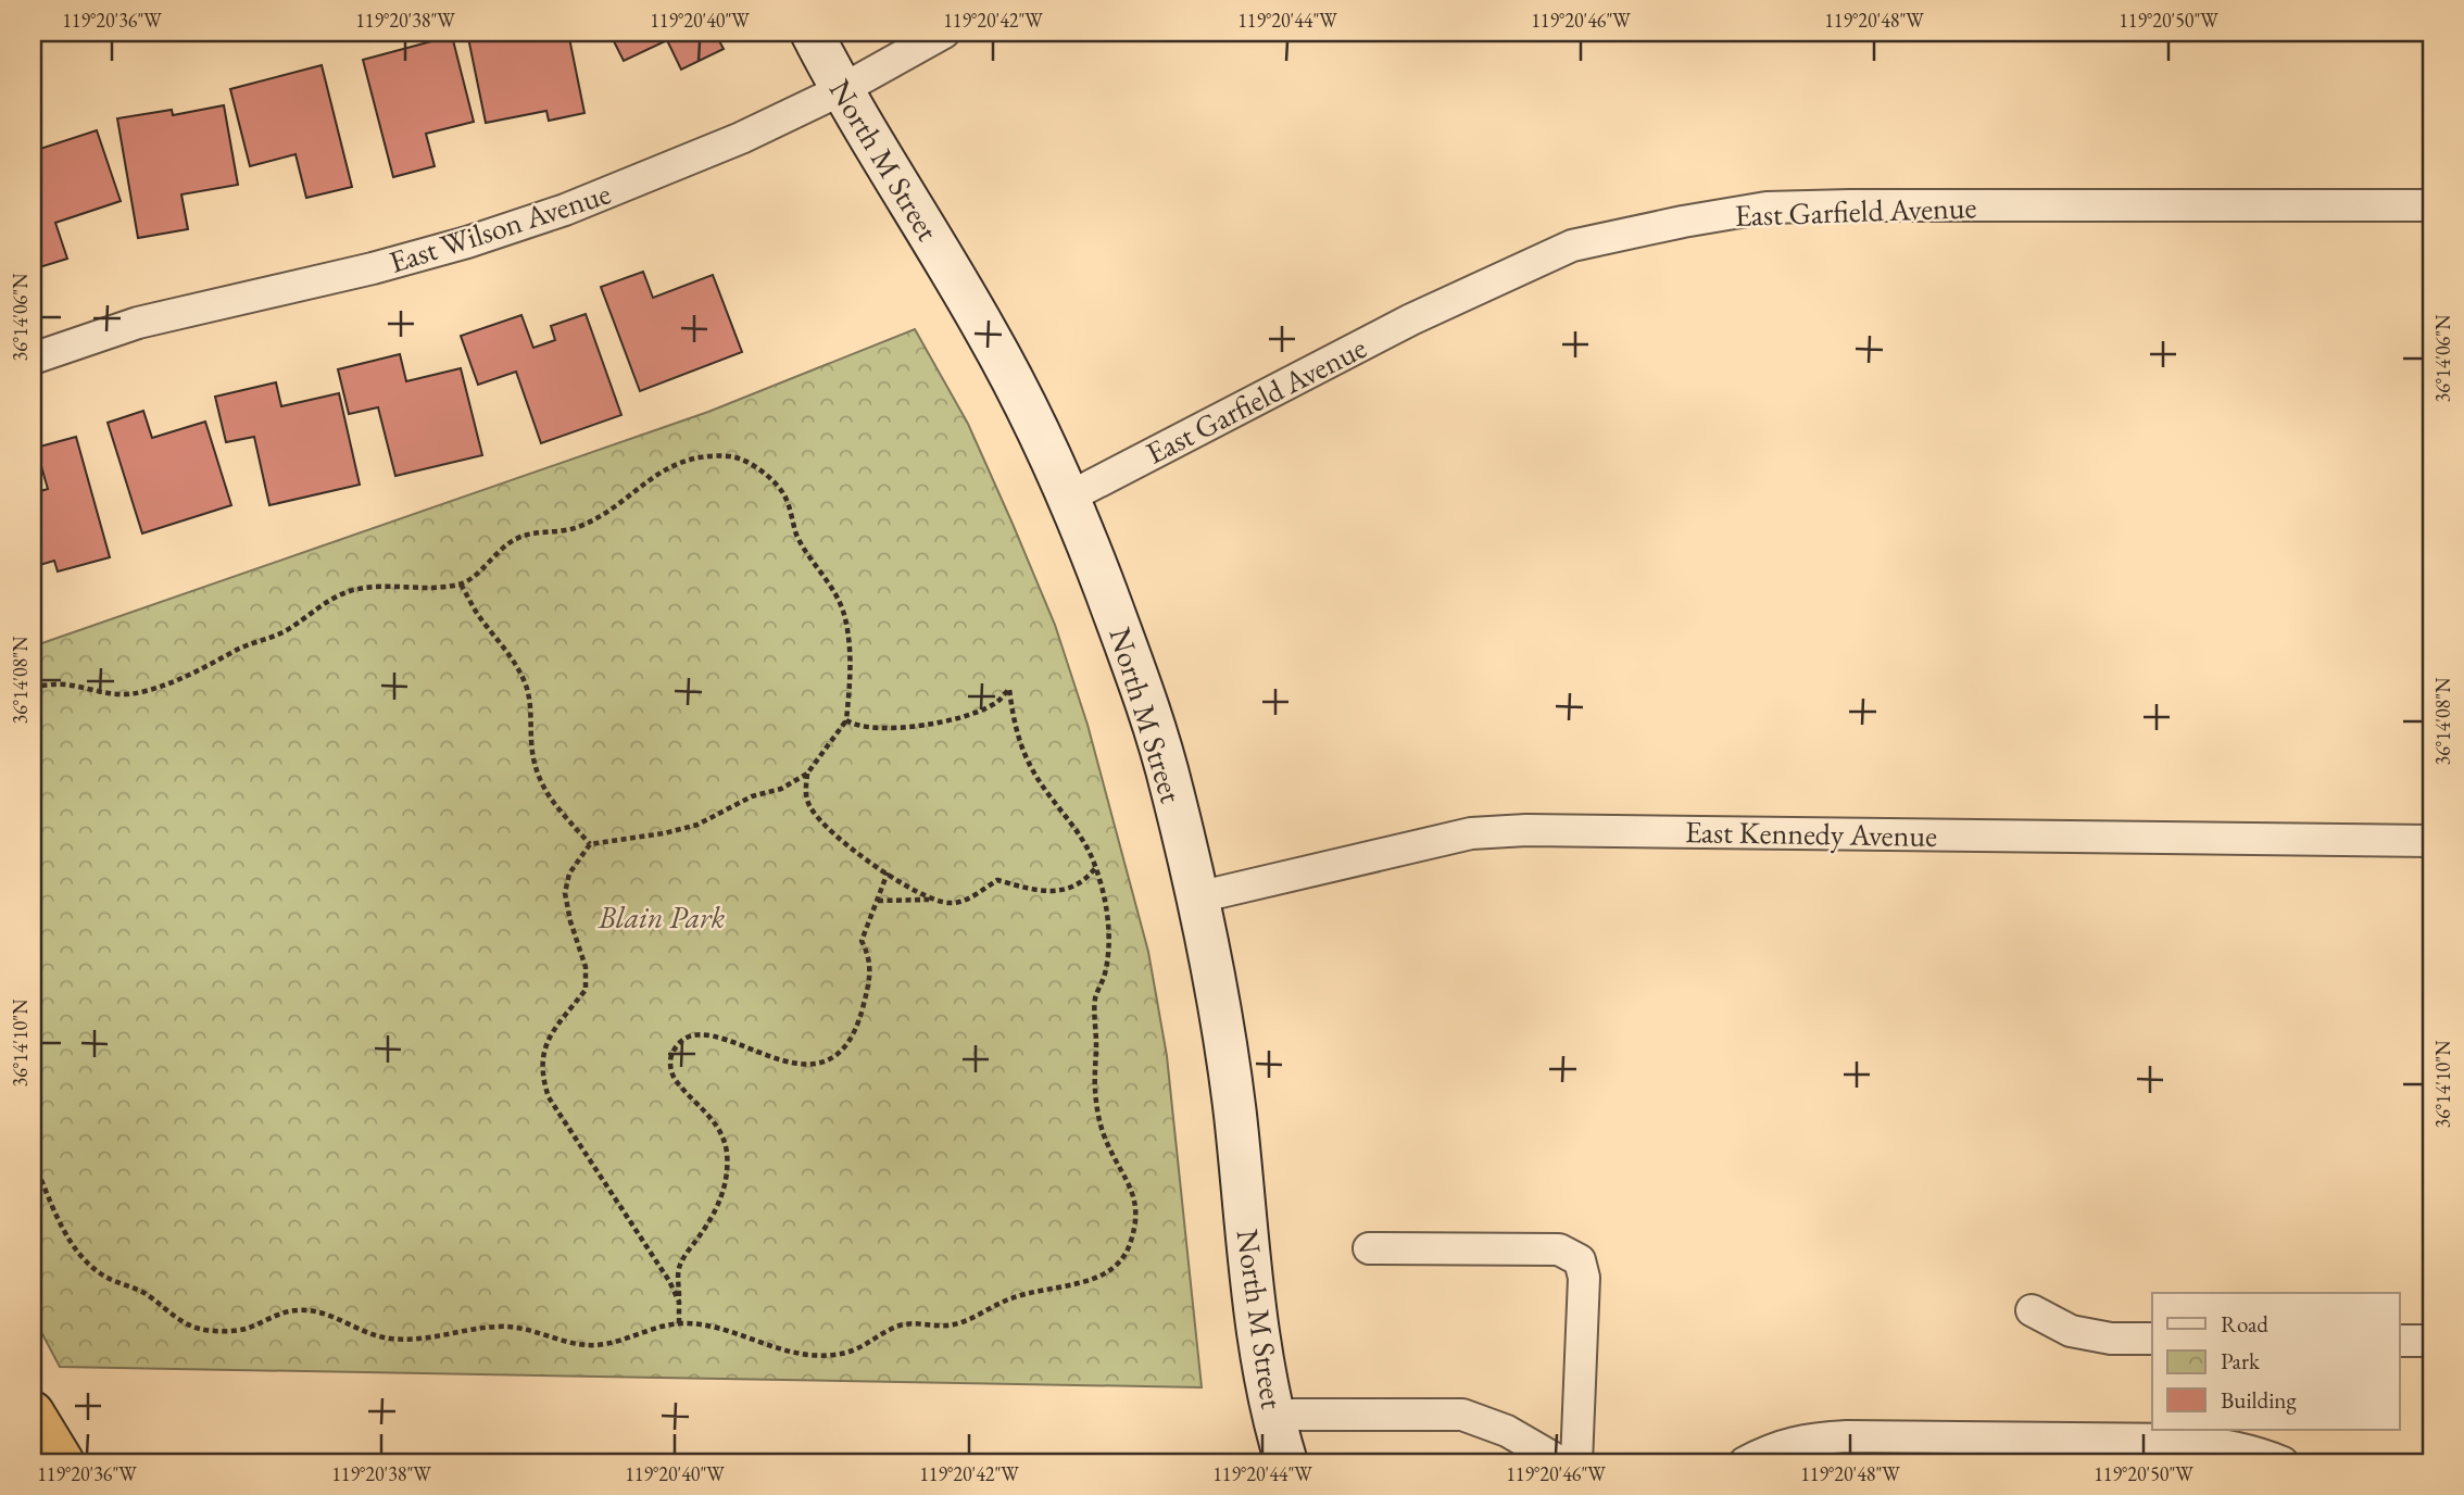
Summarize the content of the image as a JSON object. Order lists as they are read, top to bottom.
{
  "streets": {
    "street": [
      "North M Street",
      "East Garfield Avenue",
      "East Wilson Avenue",
      "East Kennedy Avenue"
    ]
  },
  "crossings": [
    ["North M Street", "East Garfield Avenue"],
    ["North M Street", "East Wilson Avenue"],
    ["North M Street", "East Kennedy Avenue"]
  ],
  "parks": ["Blain Park"],
  "legend": ["Road", "Park", "Building"],
  "coordinates": [
    "119°20'36\"W",
    "119°20'38\"W",
    "119°20'40\"W",
    "119°20'42\"W",
    "119°20'44\"W",
    "119°20'46\"W",
    "119°20'48\"W",
    "119°20'50\"W",
    "36°14'06\"N",
    "36°14'08\"N",
    "36°14'10\"N"
  ]
}
